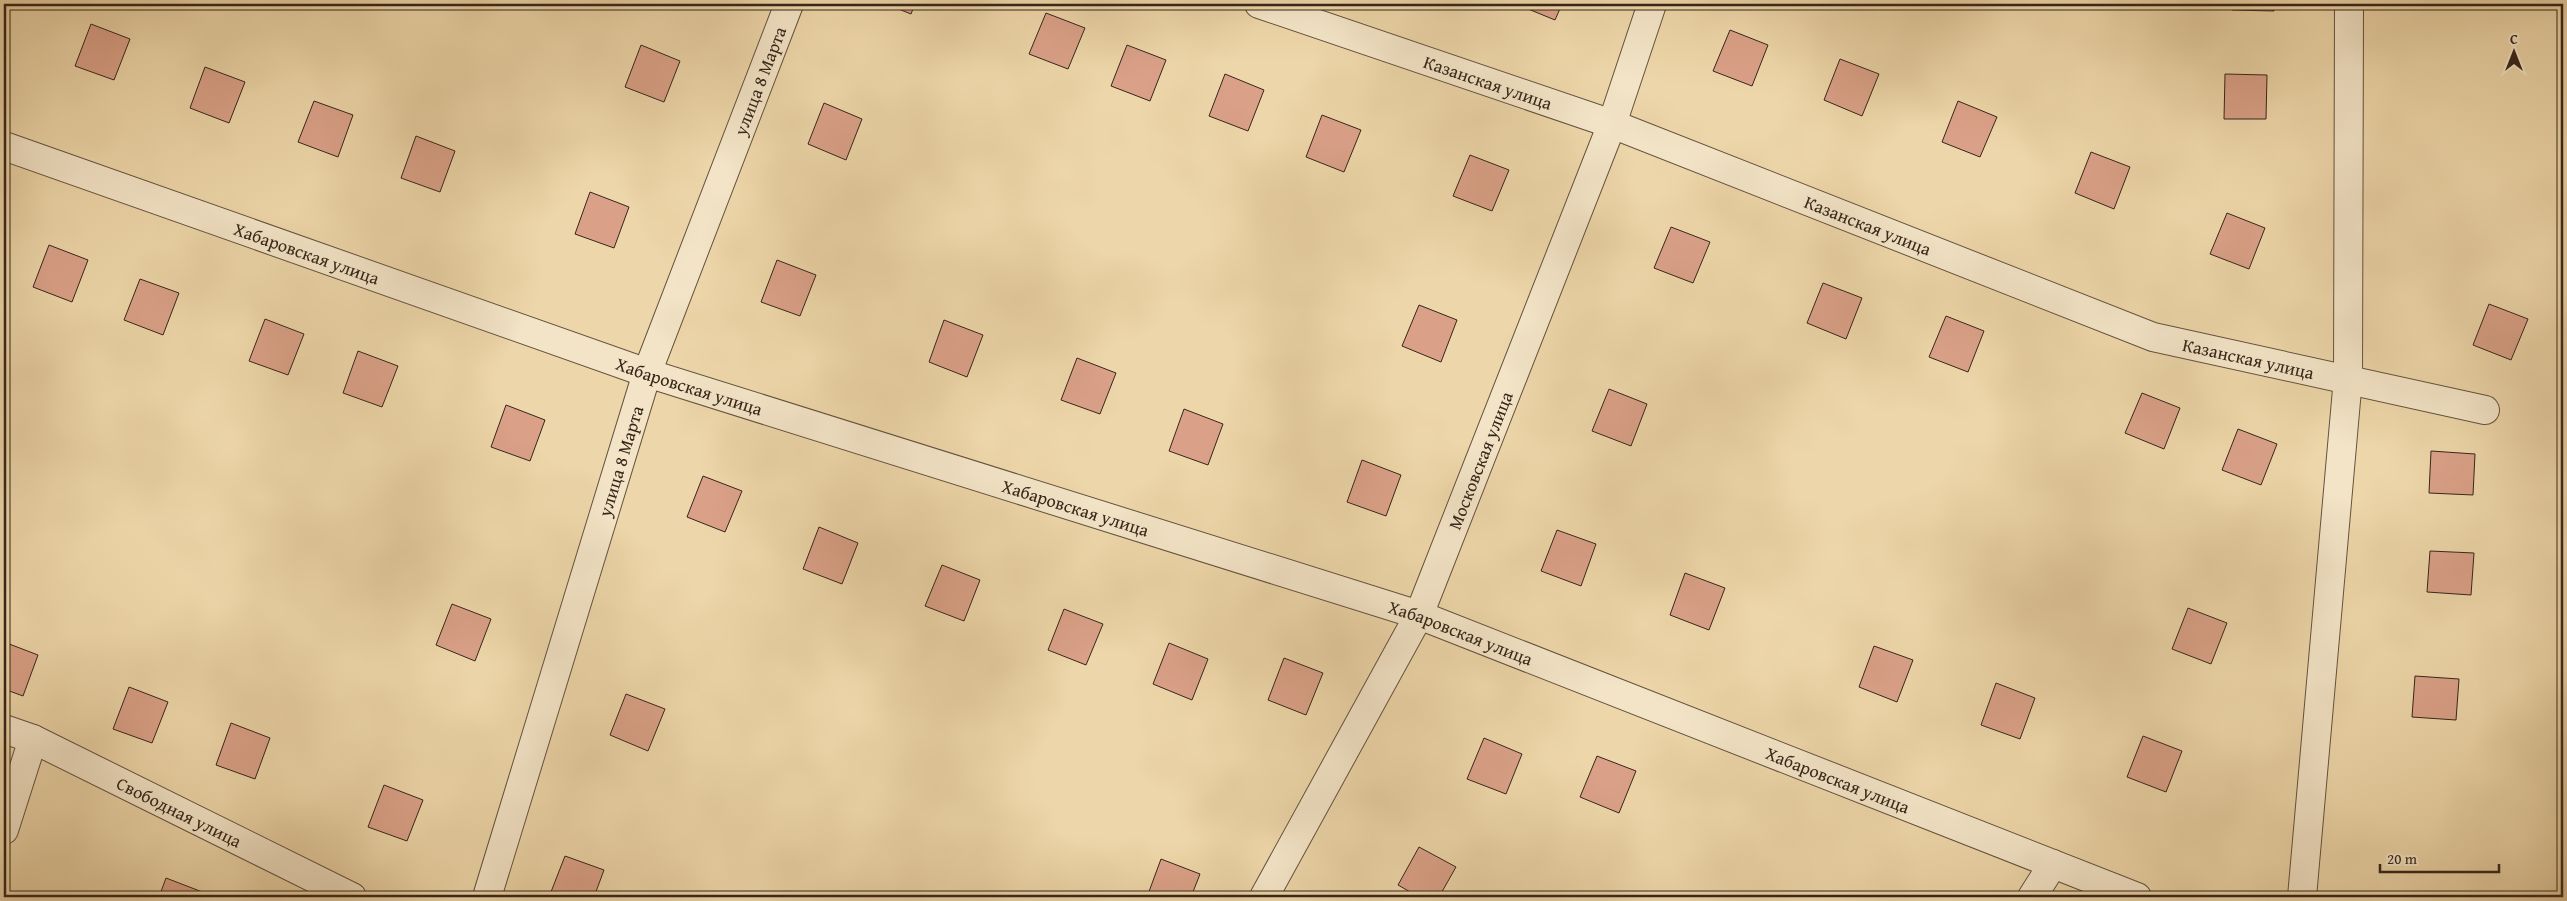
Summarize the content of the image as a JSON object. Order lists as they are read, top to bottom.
{
  "streets": {
    "street": [
      "улица 8 Марта",
      "Казанская улица",
      "Хабаровская улица",
      "Московская улица",
      "Свободная улица"
    ]
  },
  "crossings": [
    ["улица 8 Марта", "Хабаровская улица"],
    ["Казанская улица", "Московская улица"],
    ["Хабаровская улица", "Московская улица"]
  ],
  "scale_bar": "20 m",
  "north": "top"
}
